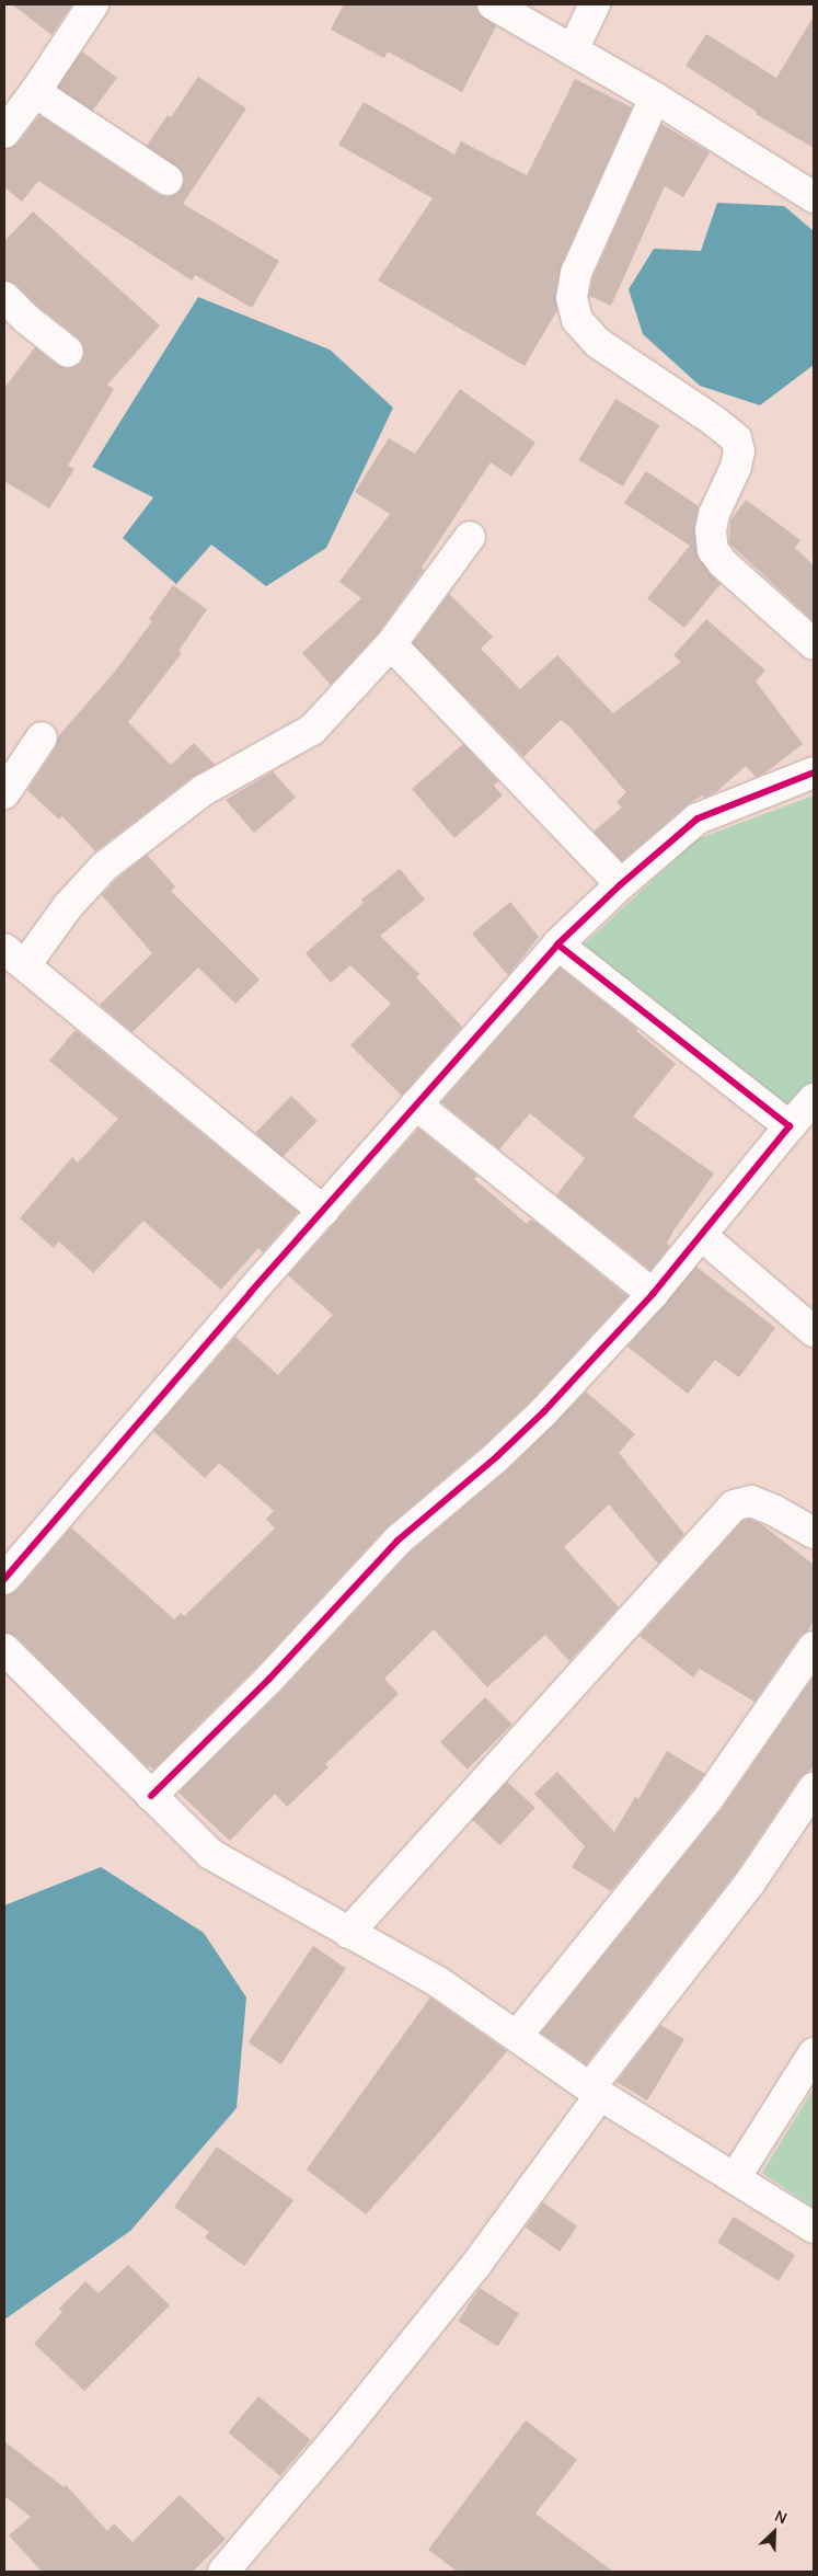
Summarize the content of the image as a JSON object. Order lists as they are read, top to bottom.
{
  "north": "top right"
}
